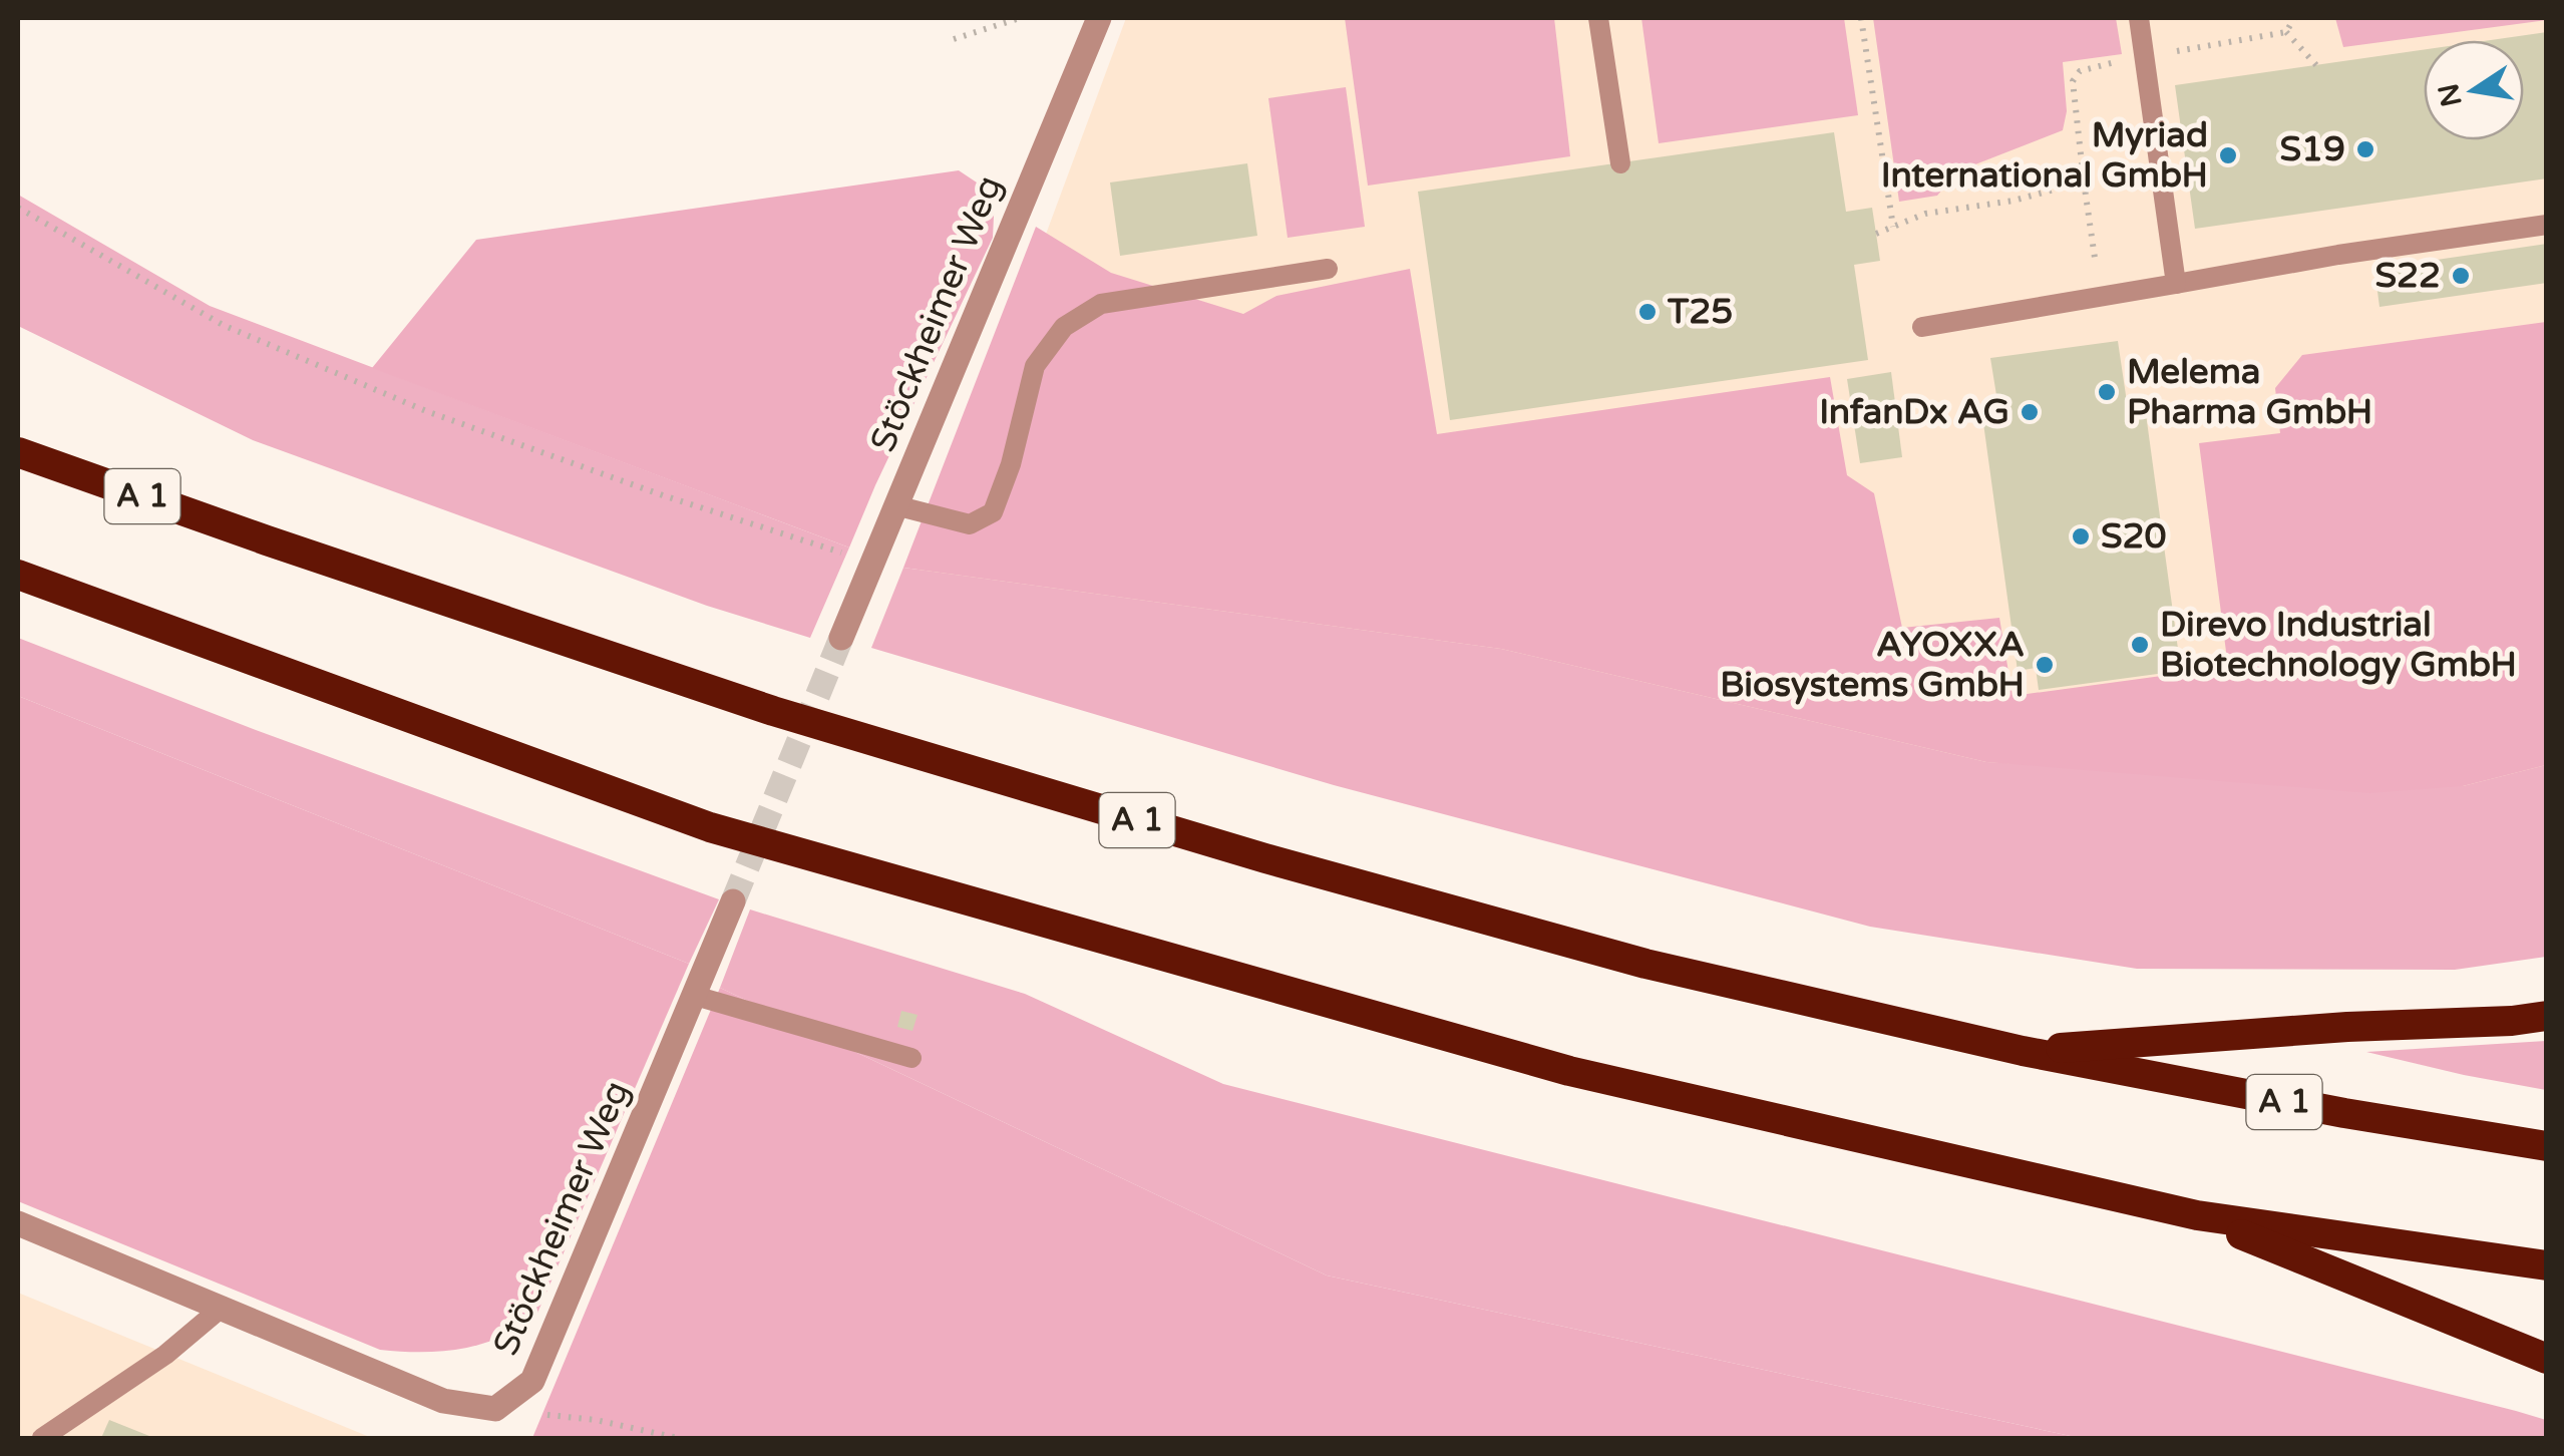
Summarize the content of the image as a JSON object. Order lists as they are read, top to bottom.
{
  "streets": {
    "highway": ["A 1"],
    "street": ["Stöckheimer Weg"]
  },
  "places": [
    "S19",
    "Myriad International GmbH",
    "S22",
    "T25",
    "Melema Pharma GmbH",
    "InfanDx AG",
    "S20",
    "Direvo Industrial Biotechnology GmbH",
    "AYOXXA Biosystems GmbH"
  ],
  "north": "left"
}
